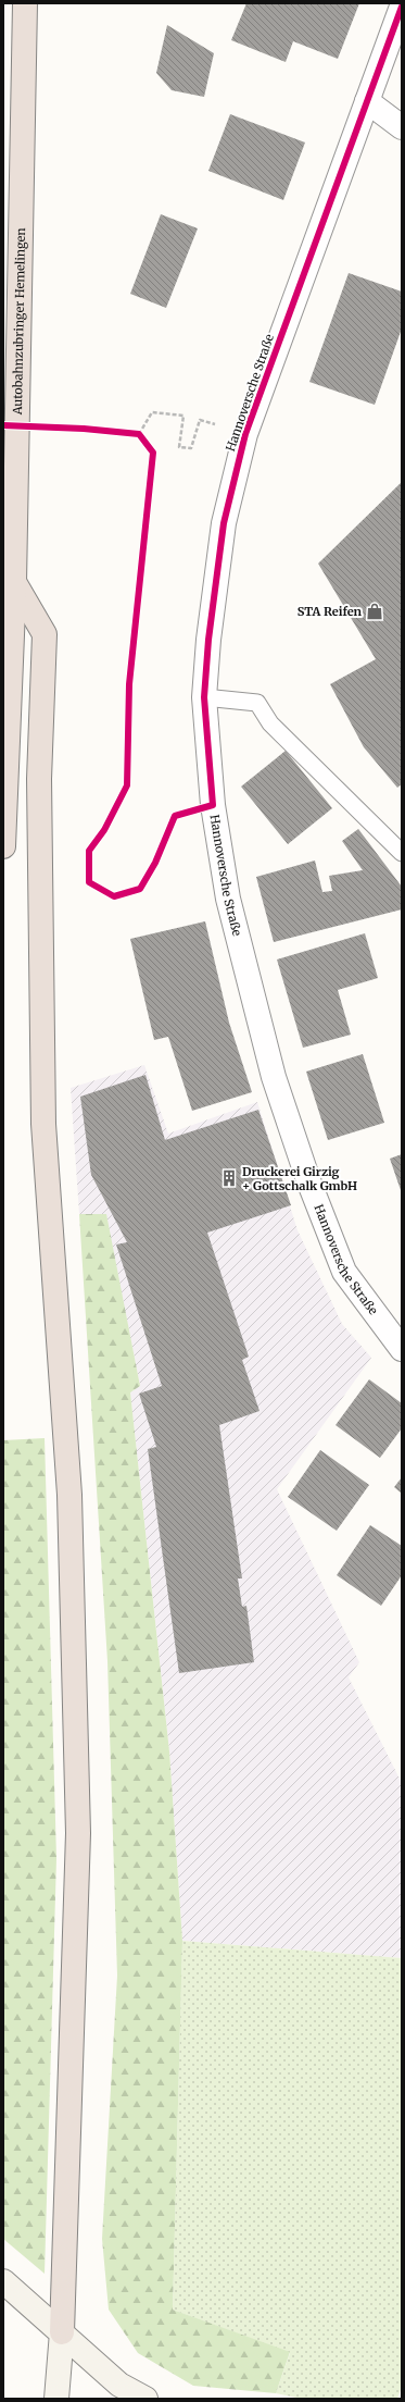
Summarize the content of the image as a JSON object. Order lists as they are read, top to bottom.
{
  "streets": {
    "highway": ["Autobahnzubringer Hemelingen"],
    "street": ["Hannoversche Straße"]
  },
  "places": {
    "shop": ["STA Reifen"],
    "building": ["Druckerei Girzig + Gottschalk GmbH"]
  }
}
